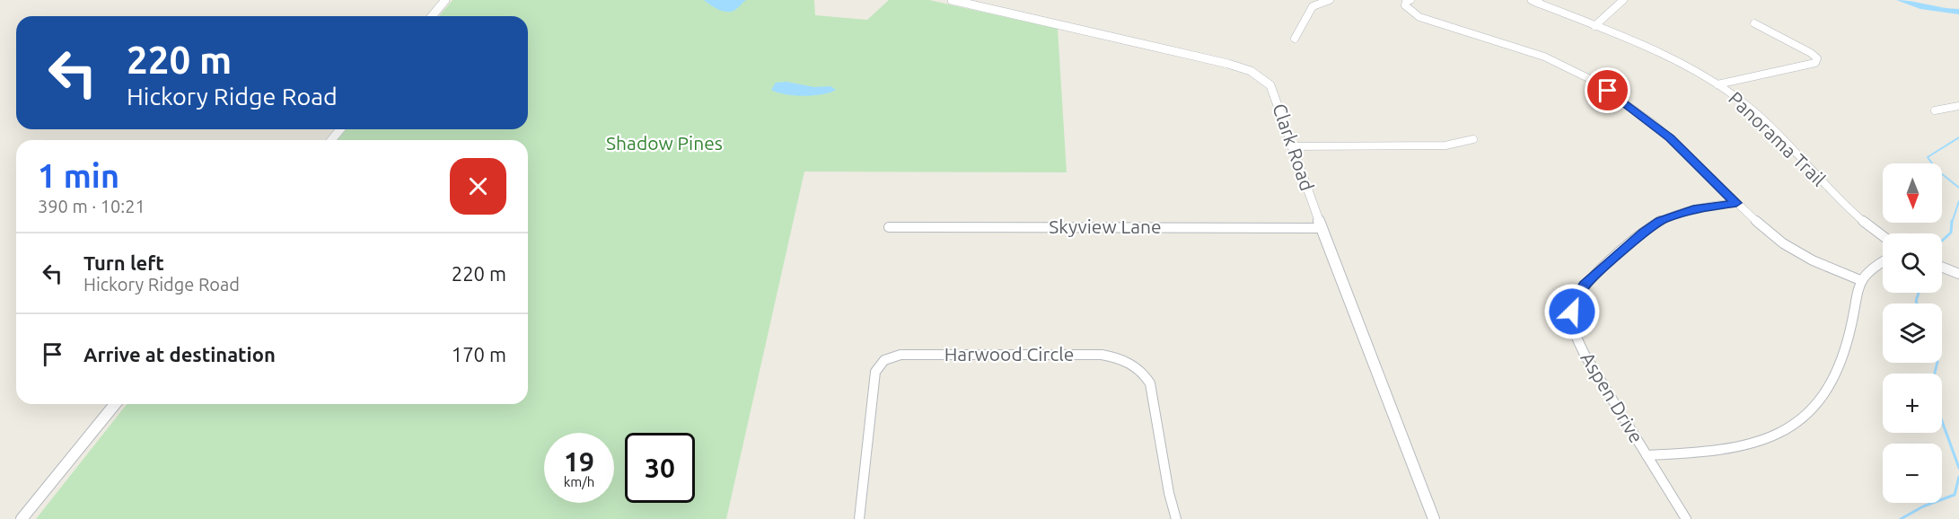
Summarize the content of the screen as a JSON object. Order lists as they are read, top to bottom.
{
  "streets": {
    "street": [
      "Panorama Trail",
      "Clark Road",
      "Skyview Lane",
      "Harwood Circle",
      "Aspen Drive"
    ]
  },
  "crossings": [
    ["Clark Road", "Skyview Lane"]
  ],
  "parks": ["Shadow Pines"],
  "north": "bottom",
  "page": {
    "turn": ["220 m", "Hickory Ridge Road"],
    "heading": ["1 min", "390 m · 10:21"],
    "map_buttons": ["+", "−"],
    "list": [
      {
        "name": "Turn left",
        "note": "Hickory Ridge Road",
        "value": "220 m"
      },
      {
        "name": "Arrive at destination",
        "value": "170 m"
      }
    ],
    "speed": "19 km/h",
    "limit": "30"
  }
}
